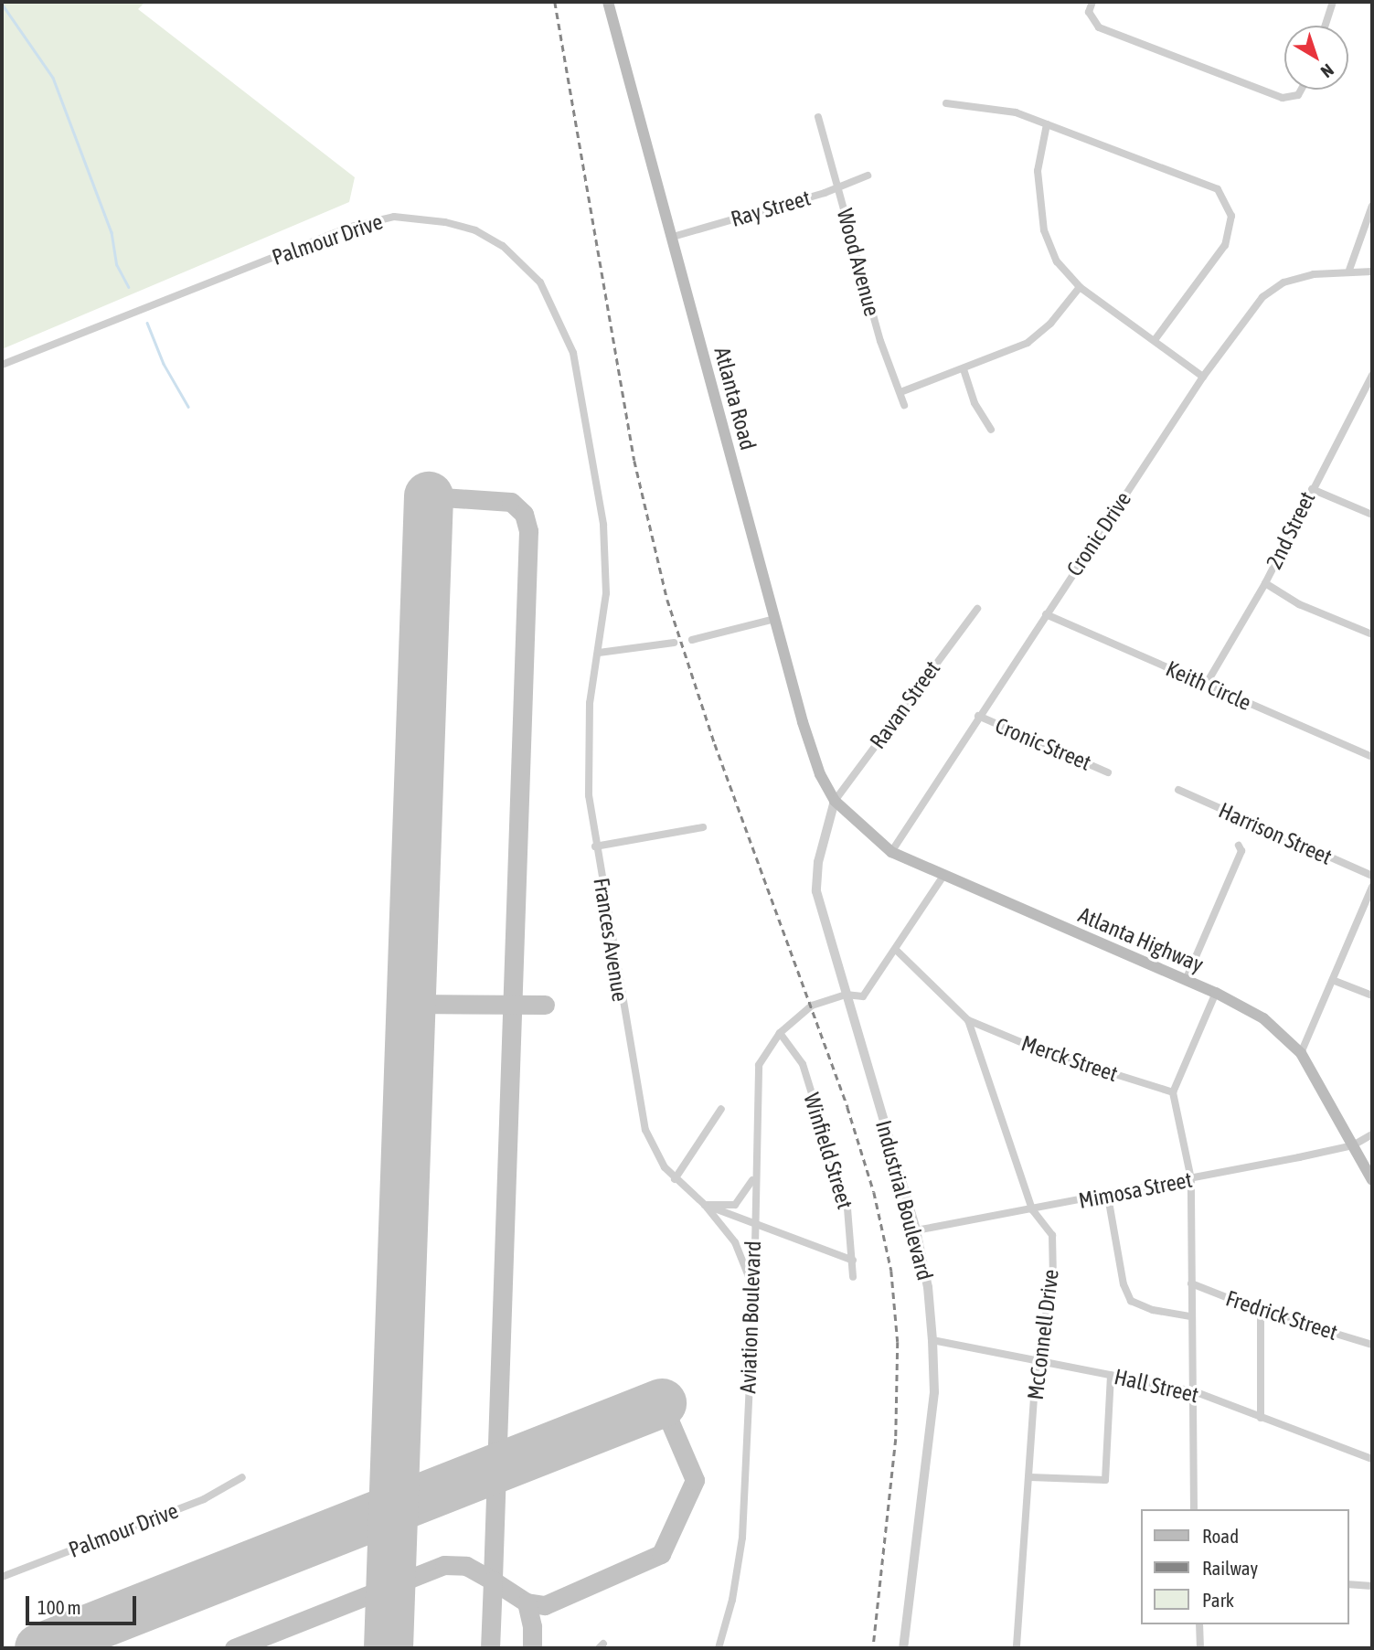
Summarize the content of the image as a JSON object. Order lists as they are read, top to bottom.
{
  "streets": {
    "main road": ["Atlanta Road", "Atlanta Highway"],
    "street": [
      "Ray Street",
      "Palmour Drive",
      "Wood Avenue",
      "2nd Street",
      "Cronic Drive",
      "Keith Circle",
      "Ravan Street",
      "Cronic Street",
      "Harrison Street",
      "Frances Avenue",
      "Merck Street",
      "Winfield Street",
      "Mimosa Street",
      "Industrial Boulevard",
      "Fredrick Street",
      "Aviation Boulevard",
      "McConnell Drive",
      "Hall Street"
    ]
  },
  "crossings": [
    ["Ray Street", "Wood Avenue"],
    ["Ray Street", "Atlanta Road"],
    ["Palmour Drive", "Frances Avenue"],
    ["Atlanta Road", "Ravan Street"],
    ["Atlanta Road", "Atlanta Highway"],
    ["Atlanta Road", "Industrial Boulevard"],
    ["2nd Street", "Keith Circle"],
    ["Cronic Drive", "Keith Circle"],
    ["Cronic Drive", "Cronic Street"],
    ["Cronic Drive", "Atlanta Highway"],
    ["Ravan Street", "Atlanta Highway"],
    ["Ravan Street", "Industrial Boulevard"],
    ["Frances Avenue", "Winfield Street"],
    ["Frances Avenue", "Aviation Boulevard"],
    ["Atlanta Highway", "Mimosa Street"],
    ["Atlanta Highway", "Industrial Boulevard"],
    ["Merck Street", "McConnell Drive"],
    ["Winfield Street", "Aviation Boulevard"],
    ["Mimosa Street", "Industrial Boulevard"],
    ["Mimosa Street", "McConnell Drive"],
    ["Industrial Boulevard", "Aviation Boulevard"],
    ["Industrial Boulevard", "Hall Street"],
    ["McConnell Drive", "Hall Street"]
  ],
  "legend": ["Road", "Railway", "Park"],
  "scale_bar": "100 m",
  "north": "bottom right"
}
